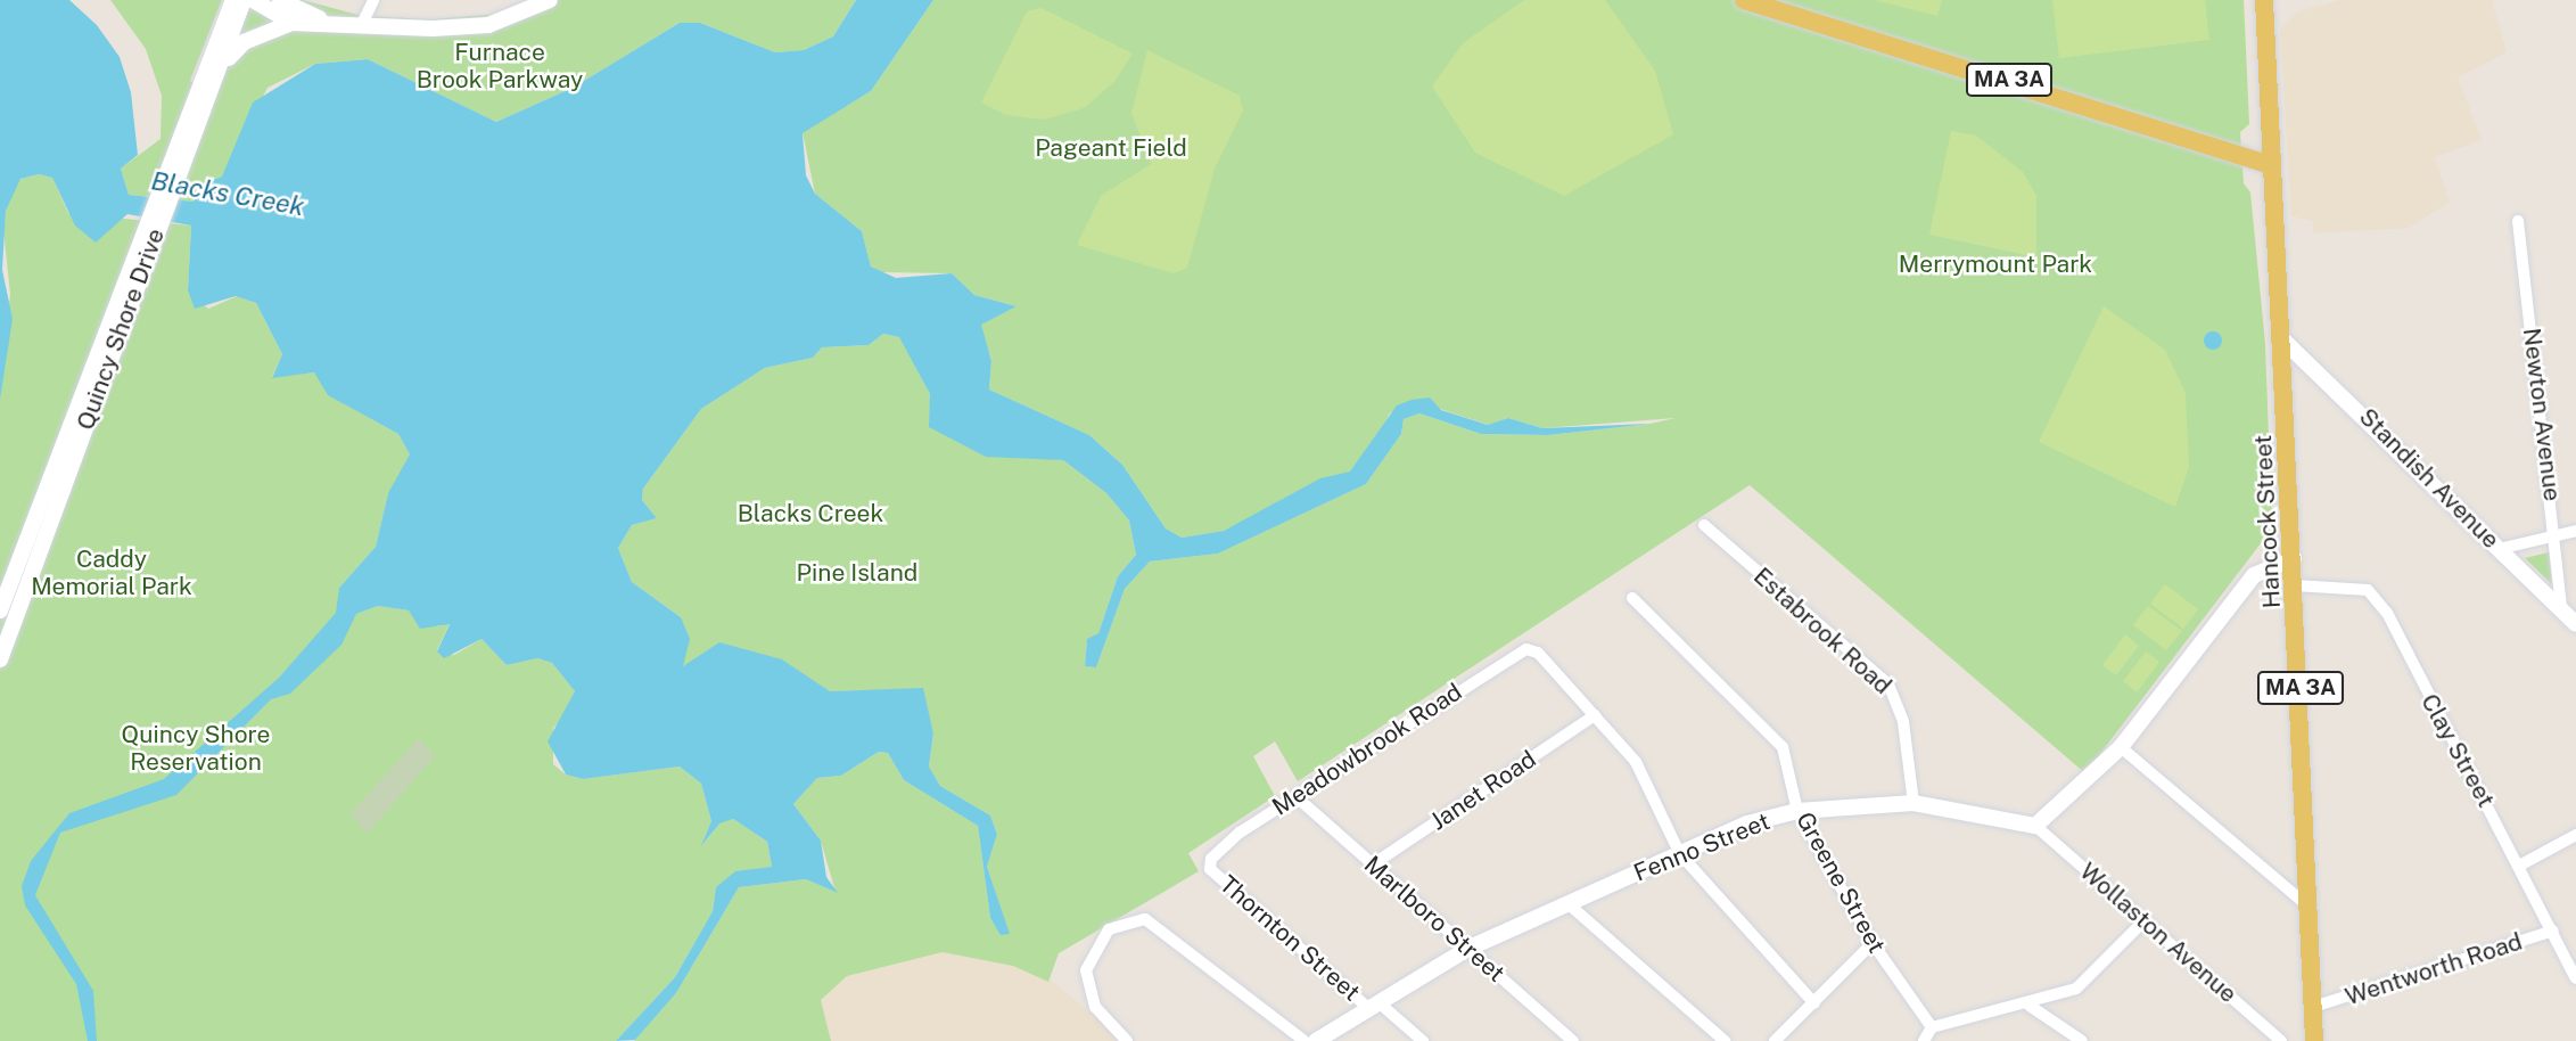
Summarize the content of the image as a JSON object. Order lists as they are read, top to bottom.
{
  "streets": {
    "main road": [
      "MA 3A",
      "Quincy Shore Drive",
      "Standish Avenue",
      "Hancock Street",
      "Fenno Street"
    ],
    "street": [
      "Newton Avenue",
      "Estabrook Road",
      "Meadowbrook Road",
      "Clay Street",
      "Janet Road",
      "Greene Street",
      "Marlboro Street",
      "Wollaston Avenue",
      "Thornton Street",
      "Wentworth Road"
    ]
  },
  "crossings": [
    ["MA 3A", "Hancock Street"],
    ["Newton Avenue", "Standish Avenue"],
    ["Standish Avenue", "Hancock Street"],
    ["Hancock Street", "Clay Street"],
    ["Hancock Street", "Wentworth Road"],
    ["Estabrook Road", "Fenno Street"],
    ["Meadowbrook Road", "Janet Road"],
    ["Meadowbrook Road", "Marlboro Street"],
    ["Meadowbrook Road", "Thornton Street"],
    ["Clay Street", "Wentworth Road"],
    ["Janet Road", "Marlboro Street"],
    ["Fenno Street", "Greene Street"],
    ["Fenno Street", "Marlboro Street"],
    ["Fenno Street", "Wollaston Avenue"],
    ["Fenno Street", "Thornton Street"]
  ],
  "water": ["Blacks Creek"],
  "parks": [
    "Furnace Brook Parkway",
    "Pageant Field",
    "Merrymount Park",
    "Blacks Creek",
    "Caddy Memorial Park",
    "Pine Island",
    "Quincy Shore Reservation"
  ]
}
